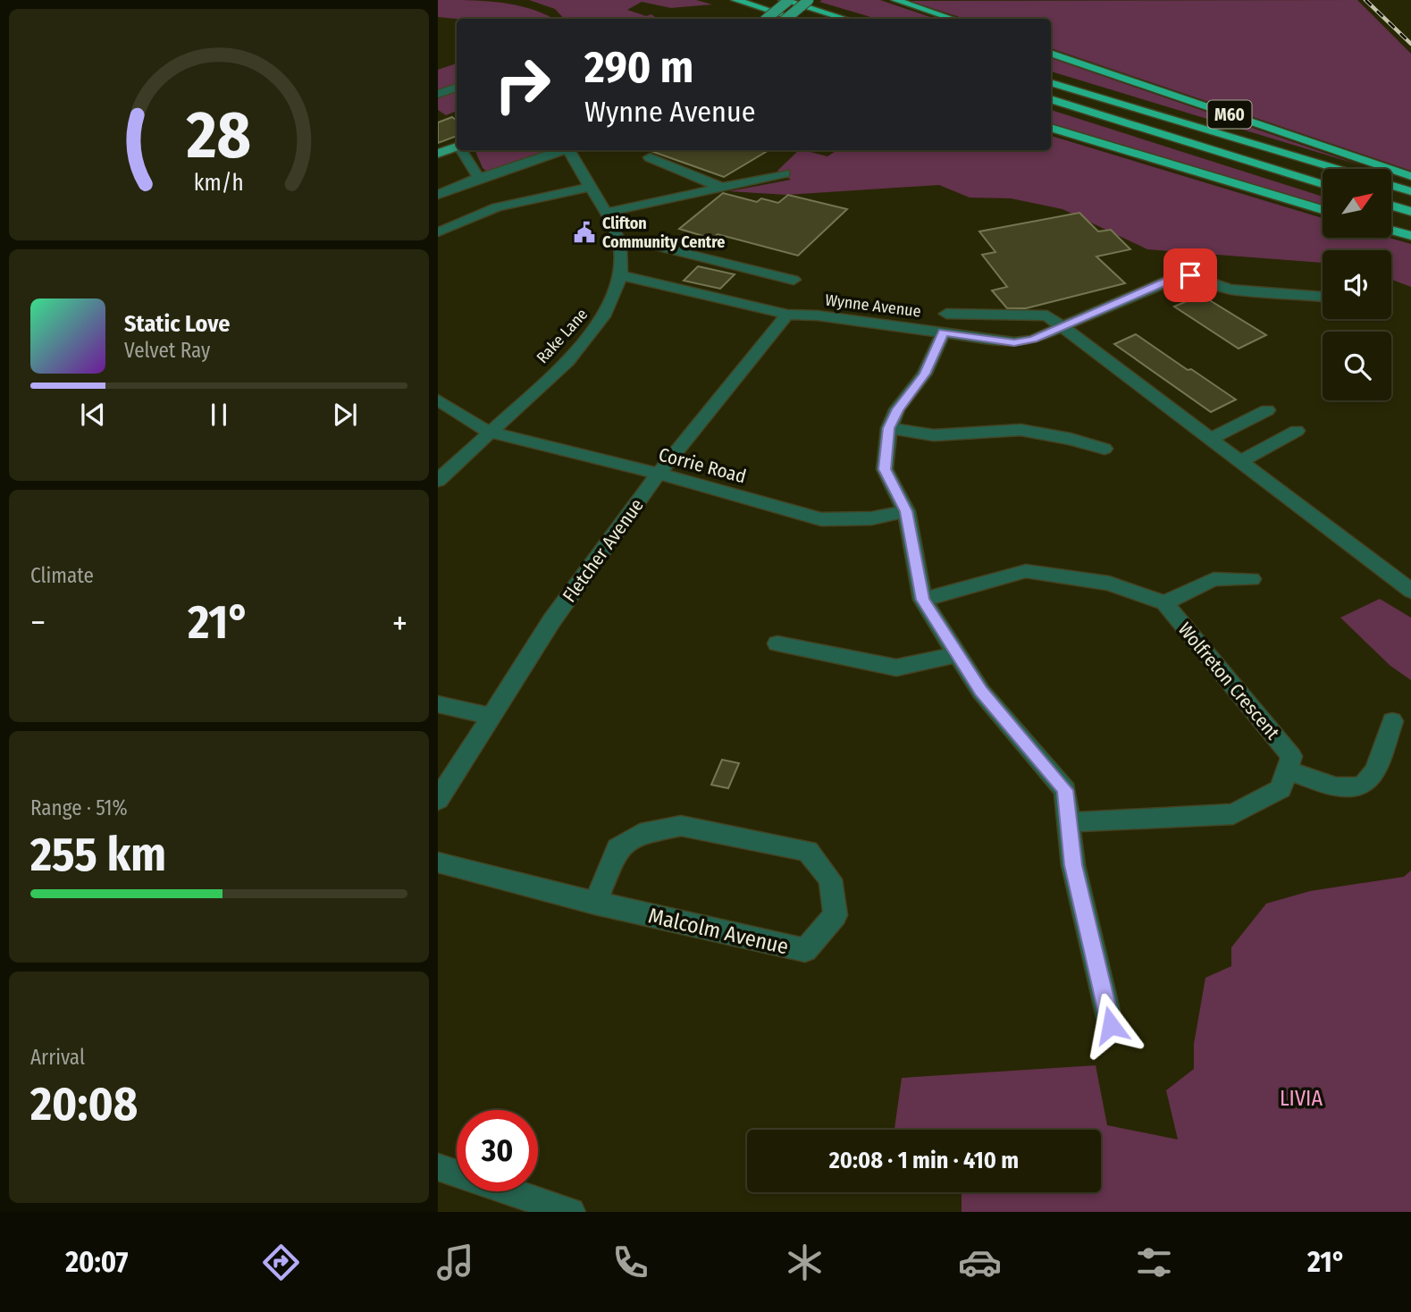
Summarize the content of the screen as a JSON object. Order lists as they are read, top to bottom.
{
  "streets": {
    "highway": ["M60"],
    "street": [
      "Wynne Avenue",
      "Rake Lane",
      "Corrie Road",
      "Fletcher Avenue",
      "Wolfreton Crescent",
      "Malcolm Avenue"
    ]
  },
  "crossings": [
    ["Wynne Avenue", "Rake Lane"],
    ["Wynne Avenue", "Fletcher Avenue"],
    ["Rake Lane", "Corrie Road"],
    ["Corrie Road", "Fletcher Avenue"]
  ],
  "parks": ["LIVIA"],
  "places": {
    "public building": ["Clifton Community Centre"]
  },
  "north": "top right",
  "page": {
    "turn": ["290 m", "Wynne Avenue"],
    "song": ["Static Love", "Velvet Ray"],
    "tile": [
      "Climate",
      ["Range · 51%", "255 km"],
      ["Arrival", "20:08"]
    ],
    "heat": ["−", "21°", "+"],
    "limit": "30",
    "trip": "20:08 · 1 min · 410 m",
    "tabs": ["20:07", "21°"],
    "gauge": ["28", "km/h"]
  }
}
